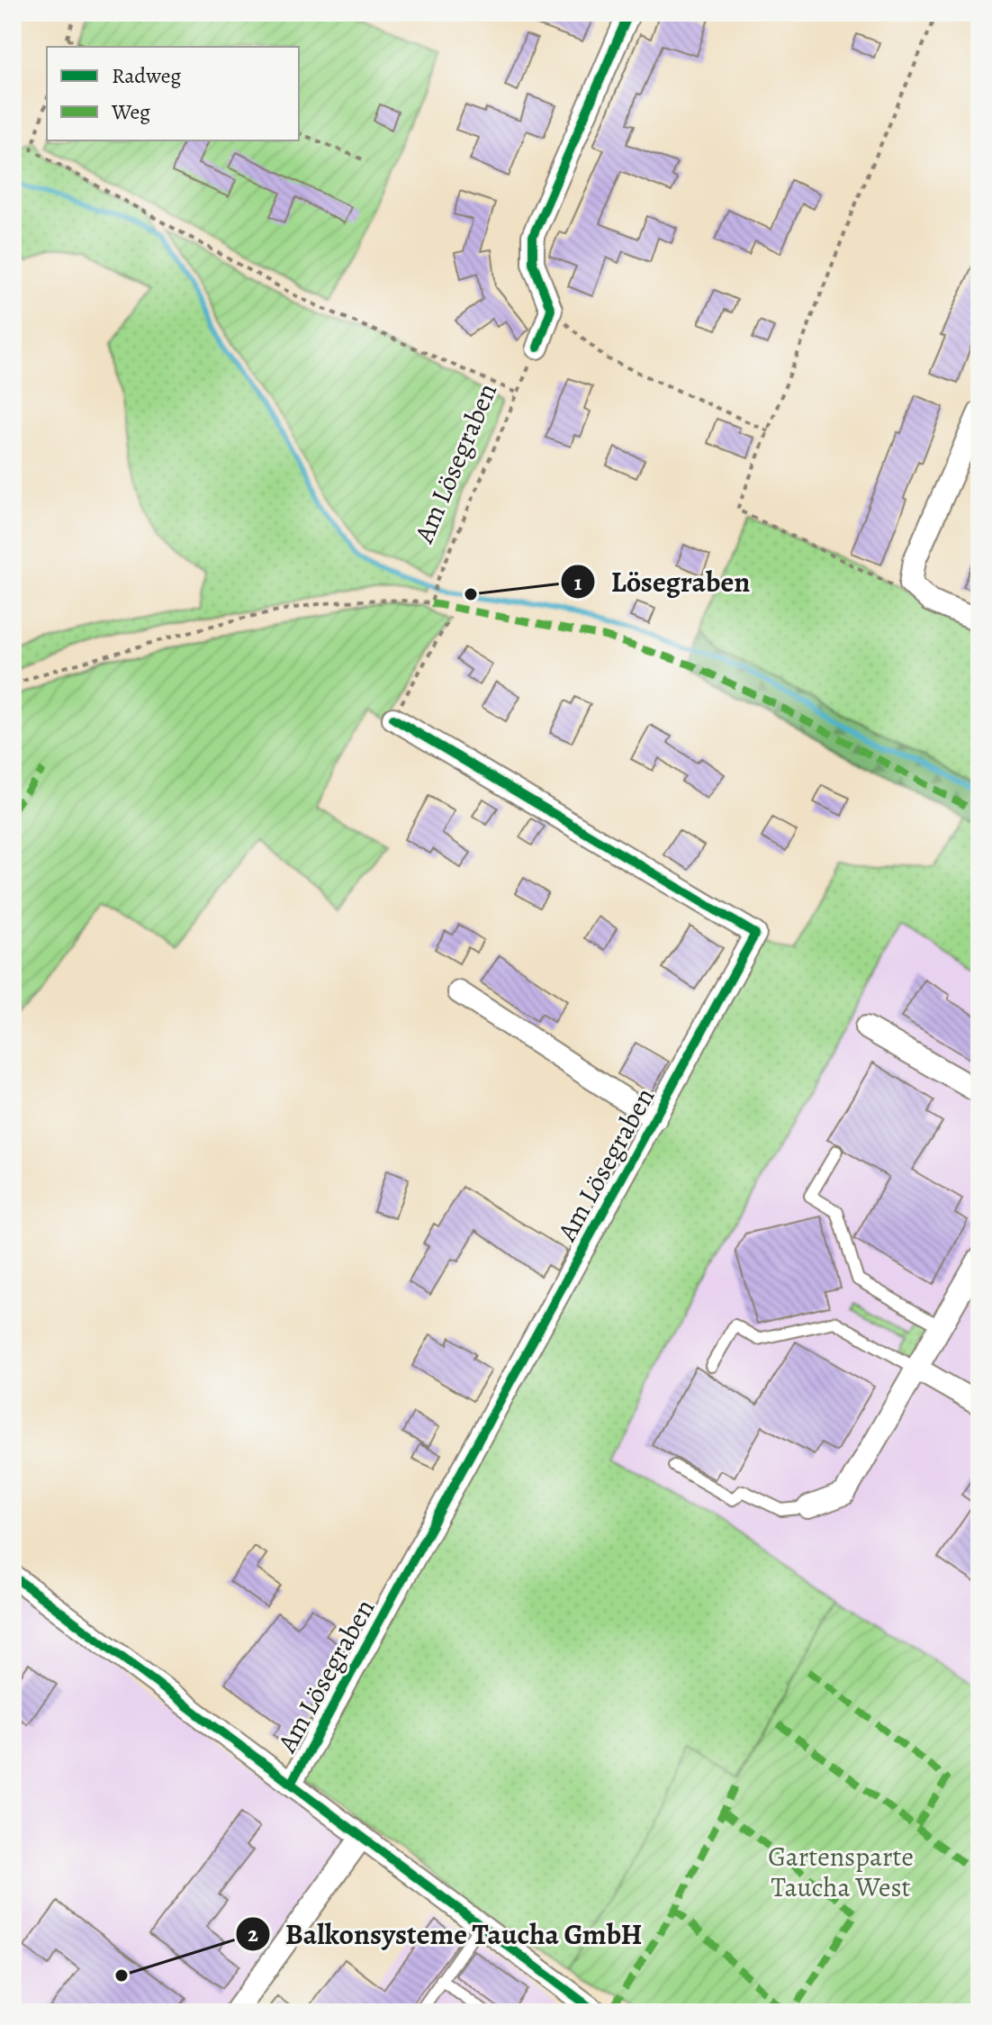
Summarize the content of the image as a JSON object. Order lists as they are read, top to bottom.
{
  "streets": {
    "street": ["Am Lösegraben"]
  },
  "parks": ["Gartensparte Taucha West"],
  "places": ["Lösegraben", "Balkonsysteme Taucha GmbH"],
  "legend": ["Radweg", "Weg"]
}
